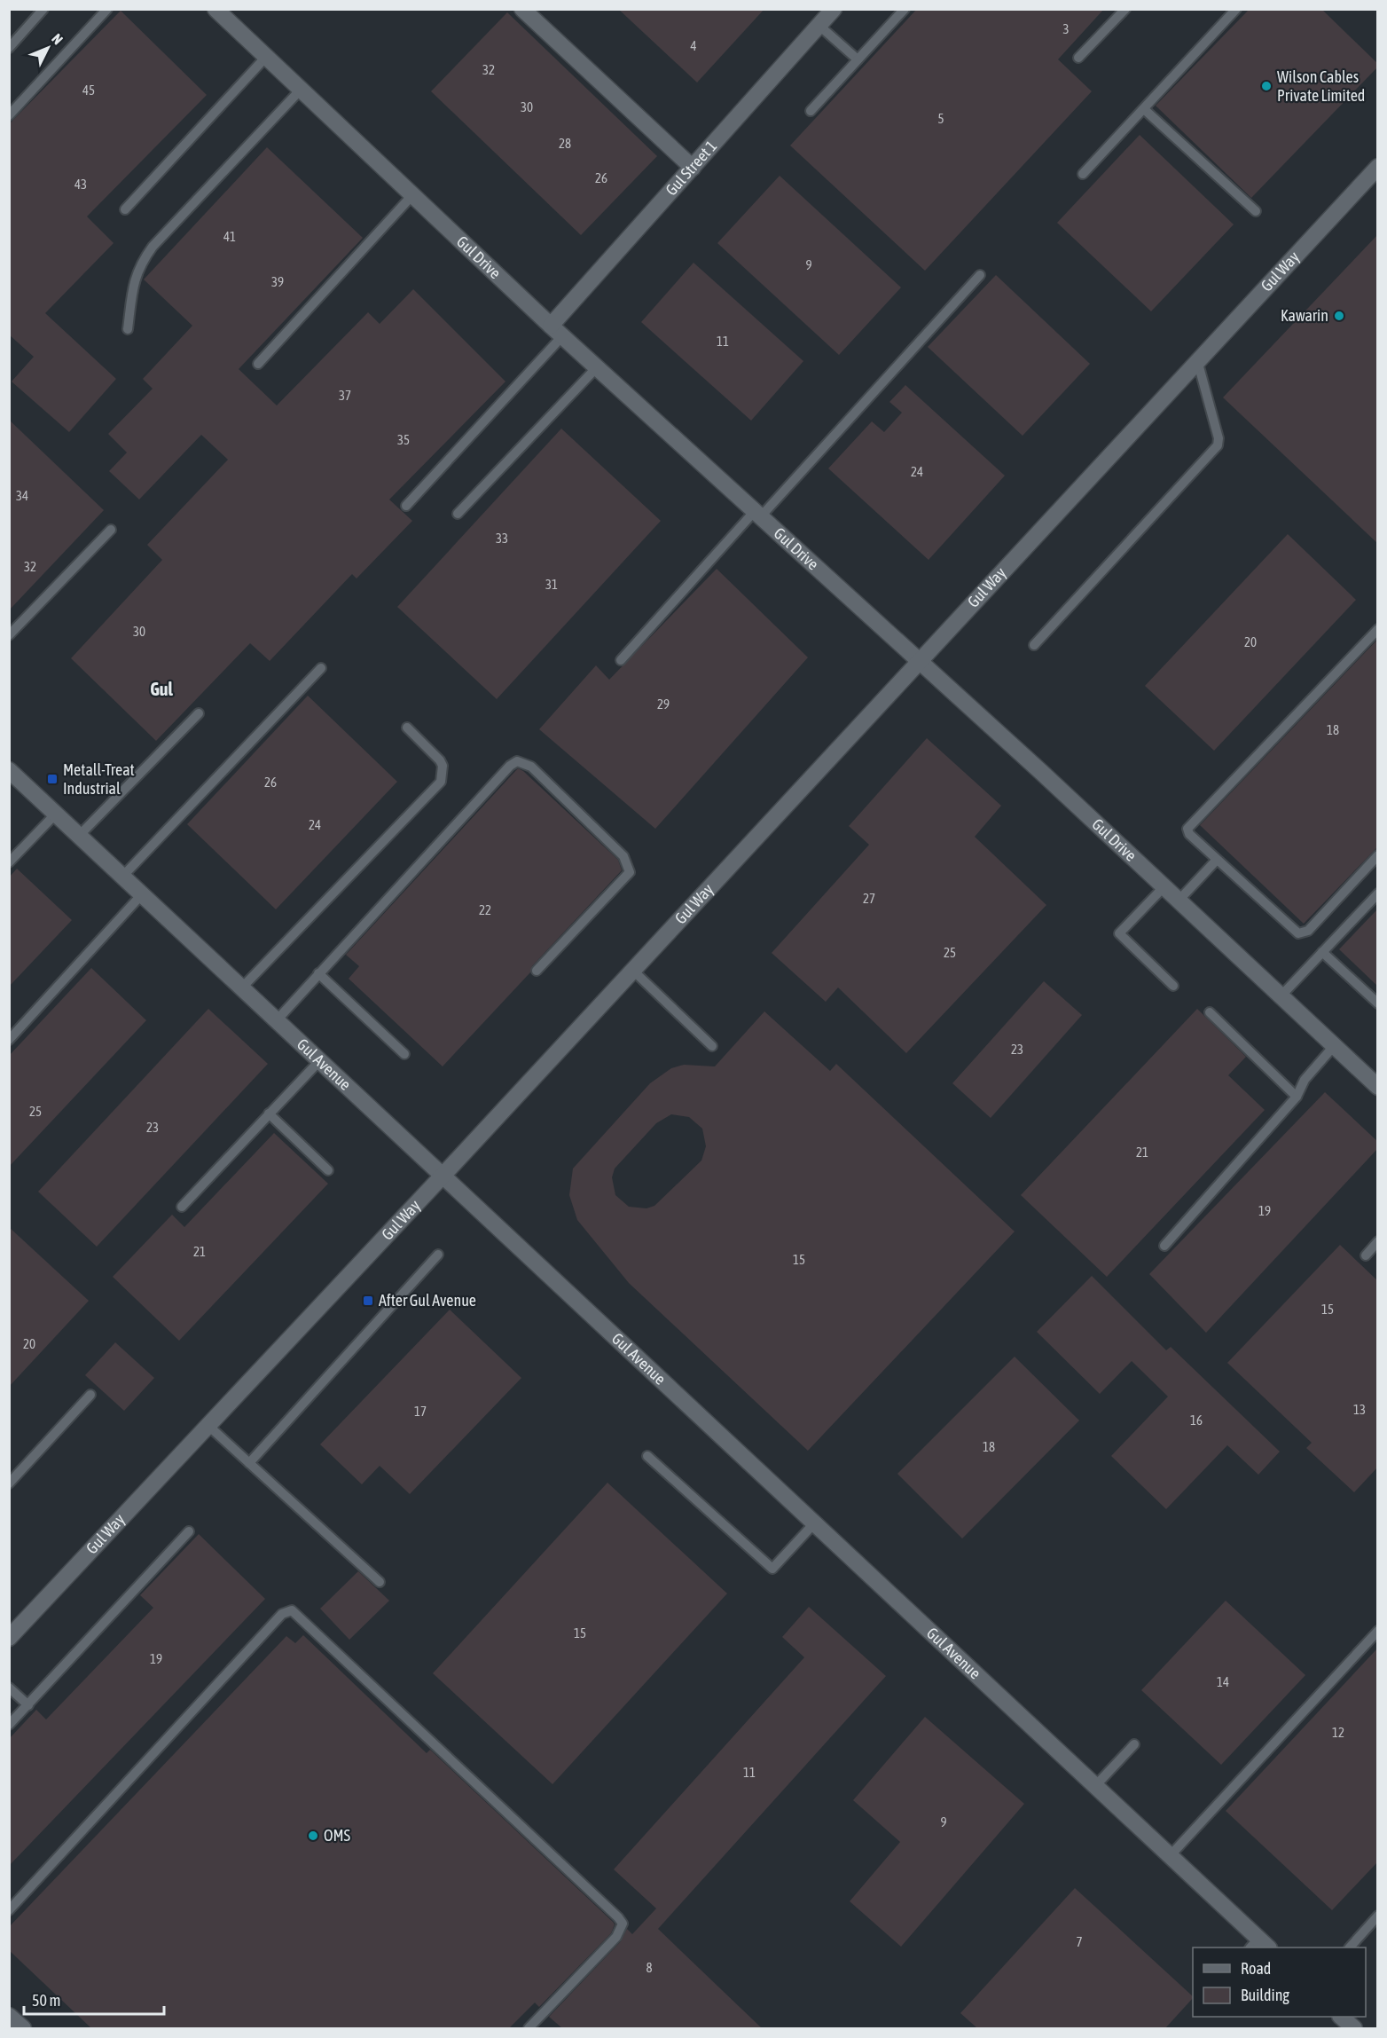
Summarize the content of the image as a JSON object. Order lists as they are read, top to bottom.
{
  "streets": {
    "street": [
      "Gul Street 1",
      "Gul Drive",
      "Gul Way",
      "Gul Avenue"
    ]
  },
  "crossings": [
    ["Gul Street 1", "Gul Drive"],
    ["Gul Drive", "Gul Way"],
    ["Gul Way", "Gul Avenue"]
  ],
  "districts": ["Gul"],
  "places": {
    "other": ["Wilson Cables Private Limited", "Kawarin", "OMS"],
    "transit": ["Metall-Treat Industrial", "After Gul Avenue"]
  },
  "house_numbers": [
    "3",
    "4",
    "32",
    "45",
    "30",
    "5",
    "28",
    "26",
    "43",
    "41",
    "9",
    "39",
    "11",
    "37",
    "35",
    "24",
    "34",
    "33",
    "32",
    "31",
    "30",
    "20",
    "29",
    "18",
    "26",
    "24",
    "27",
    "22",
    "25",
    "23",
    "25",
    "23",
    "21",
    "19",
    "21",
    "15",
    "15",
    "20",
    "13",
    "17",
    "16",
    "18",
    "15",
    "19",
    "14",
    "12",
    "11",
    "9",
    "7",
    "8"
  ],
  "legend": ["Road", "Building"],
  "scale_bar": "50 m",
  "north": "top right"
}
